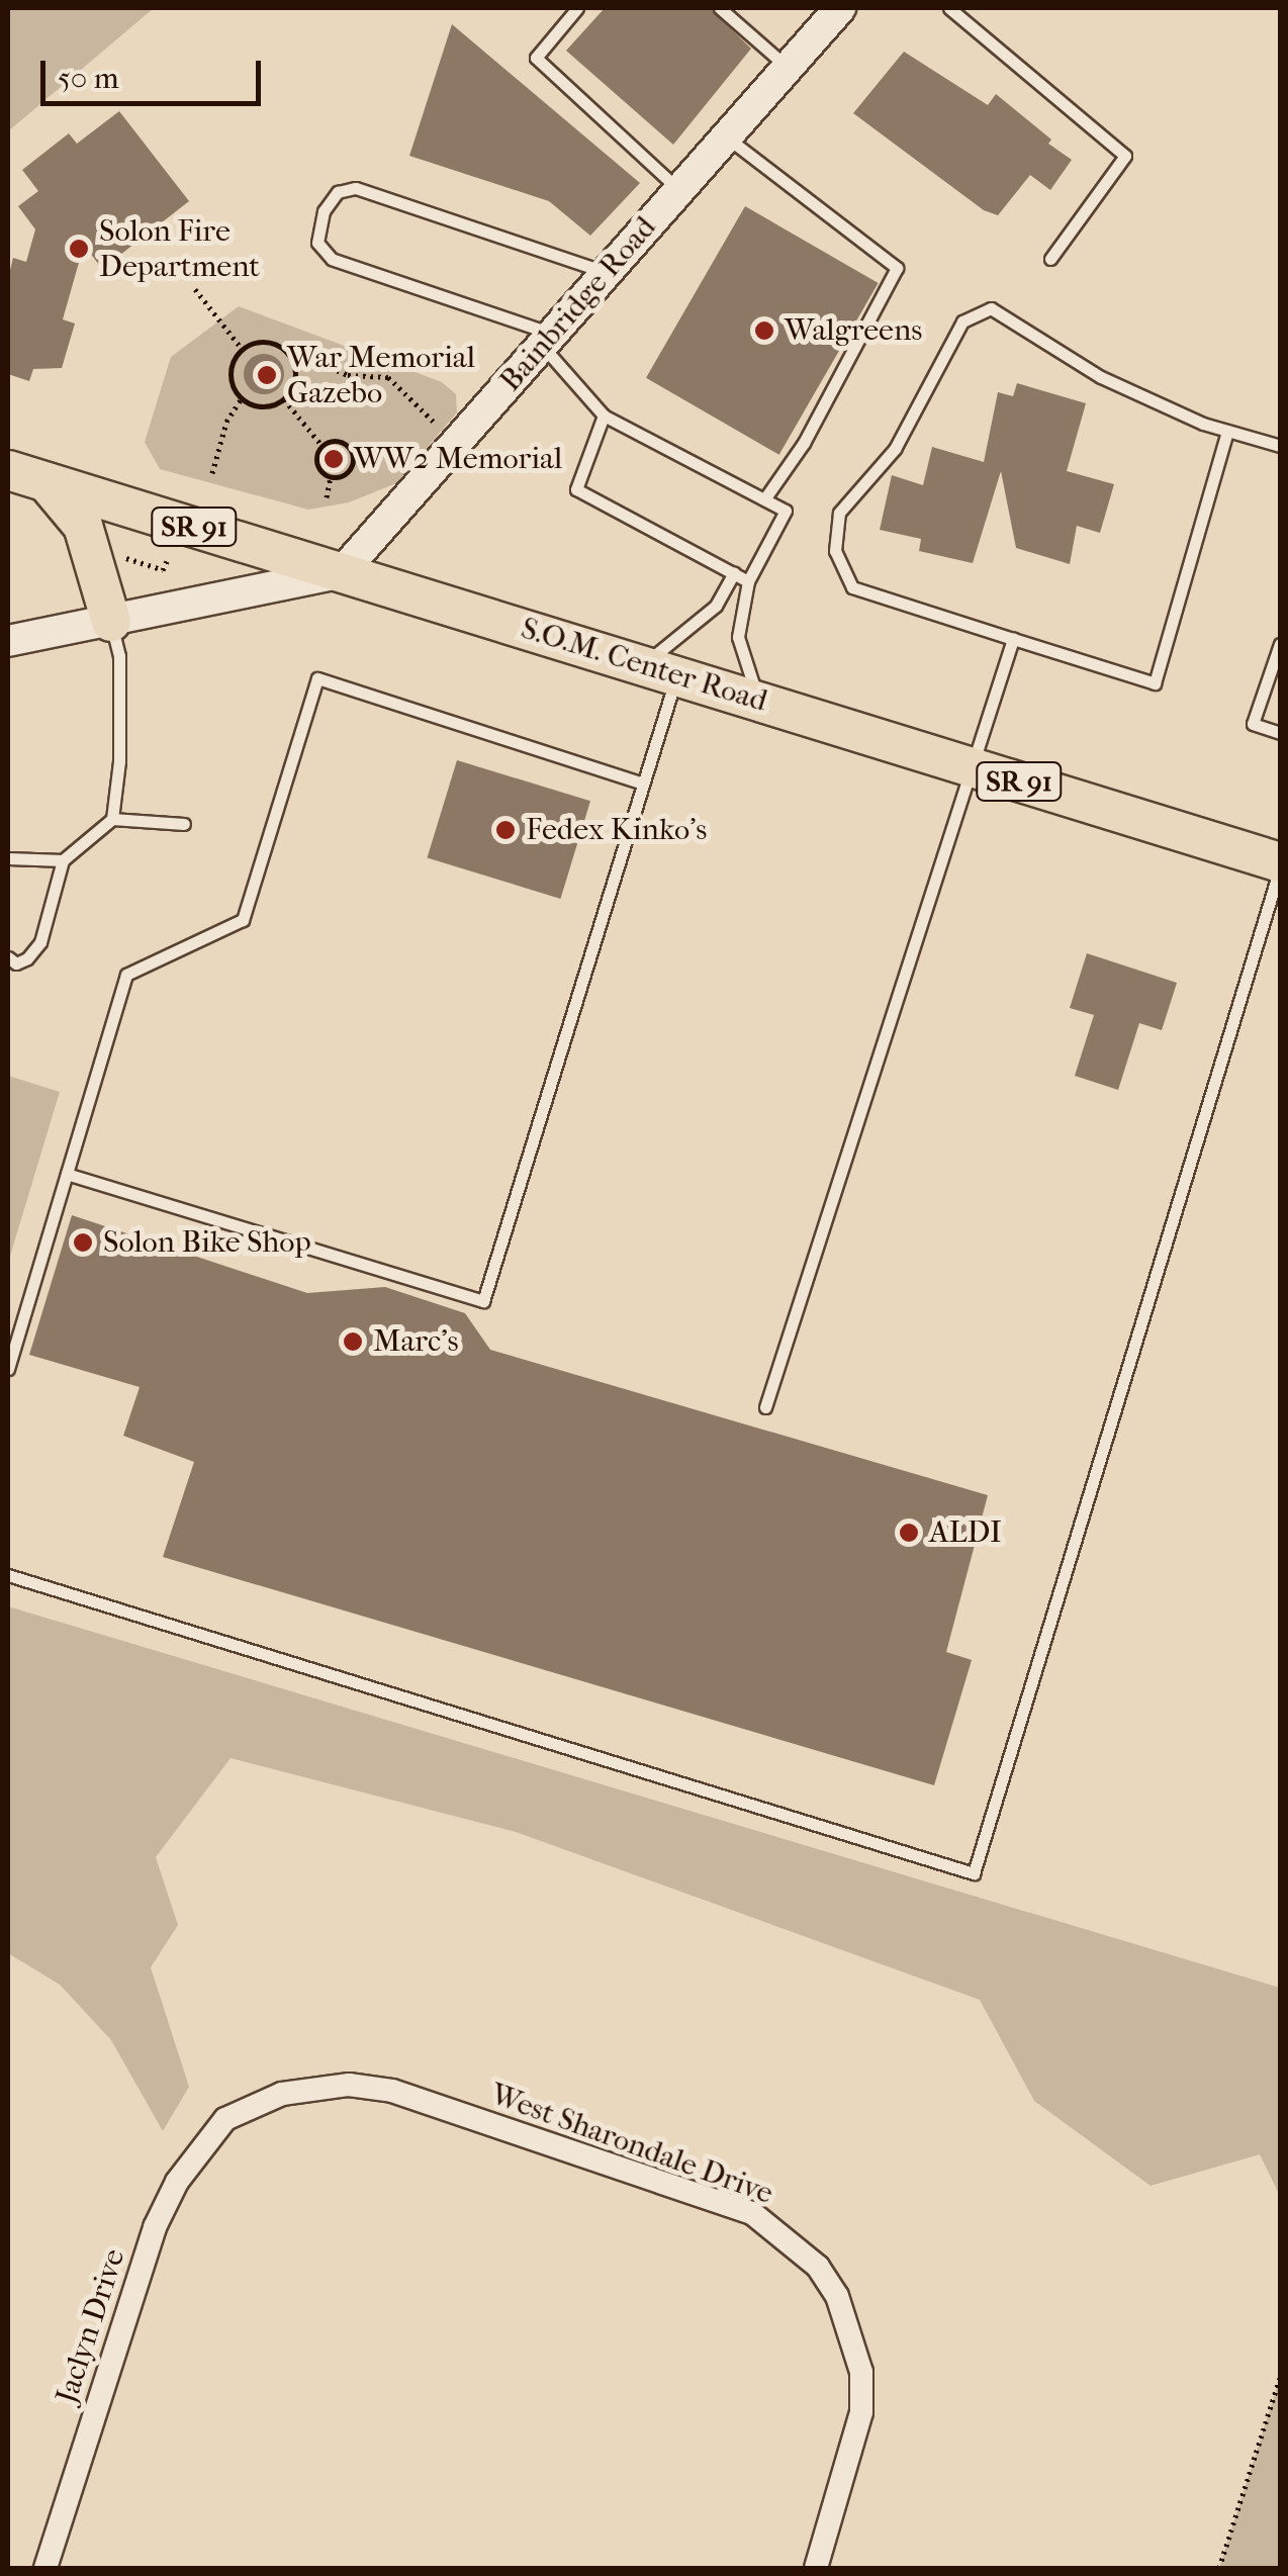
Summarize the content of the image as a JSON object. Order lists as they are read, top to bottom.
{
  "streets": {
    "main road": ["SR 91", "S.O.M. Center Road"],
    "street": ["Bainbridge Road", "West Sharondale Drive", "Jaclyn Drive"]
  },
  "crossings": [
    ["Bainbridge Road", "S.O.M. Center Road"],
    ["West Sharondale Drive", "Jaclyn Drive"]
  ],
  "places": [
    "Solon Fire Department",
    "Walgreens",
    "War Memorial Gazebo",
    "WW2 Memorial",
    "Fedex Kinko's",
    "Solon Bike Shop",
    "Marc's",
    "ALDI"
  ],
  "scale_bar": "50 m"
}
